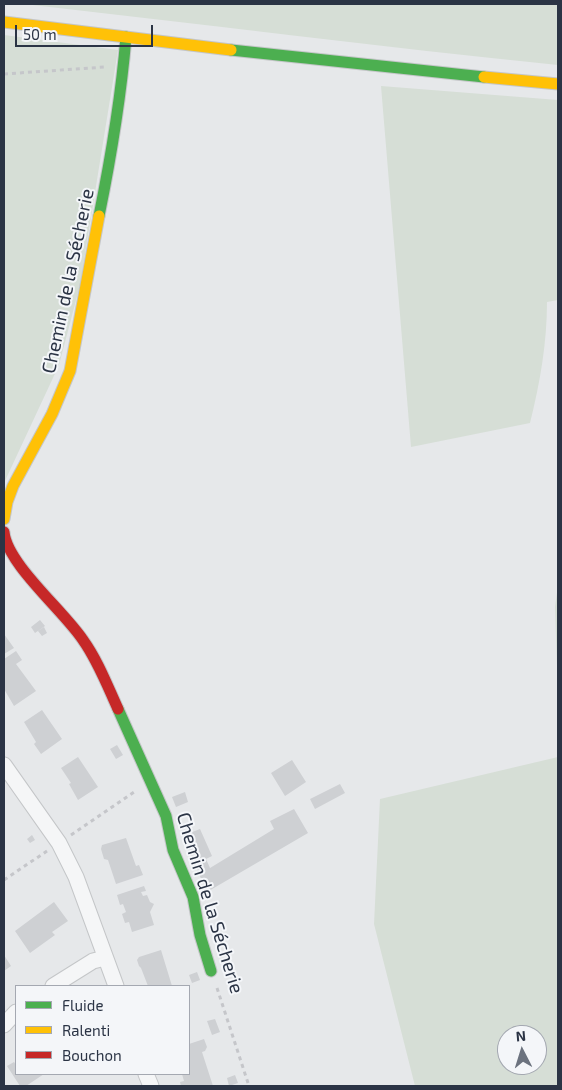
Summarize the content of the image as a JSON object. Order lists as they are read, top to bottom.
{
  "streets": {
    "street": ["Chemin de la Sécherie"]
  },
  "legend": ["Fluide", "Ralenti", "Bouchon"],
  "scale_bar": "50 m",
  "north": "top"
}
